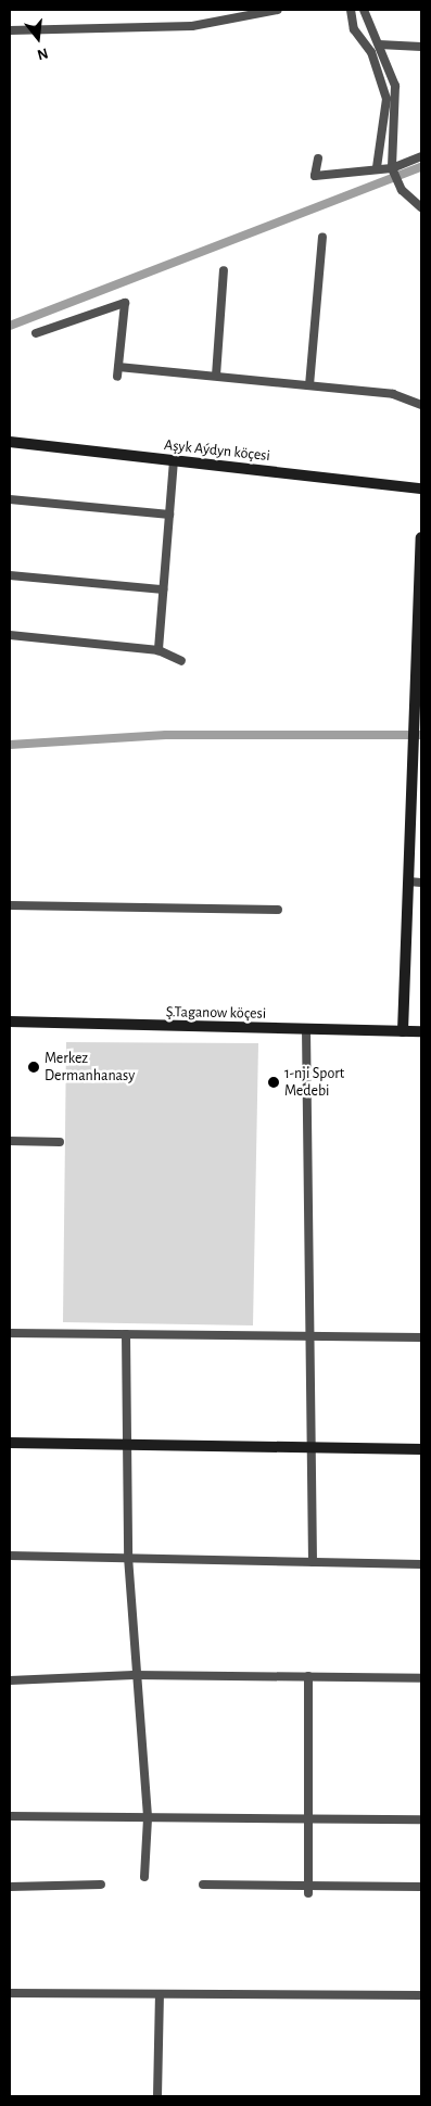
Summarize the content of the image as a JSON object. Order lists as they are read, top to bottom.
{
  "streets": {
    "street": ["Aşyk Aýdyn köçesi", "Ş.Taganow köçesi"]
  },
  "places": ["Merkez Dermanhanasy", "1-nji Sport Medebi"],
  "north": "bottom"
}
